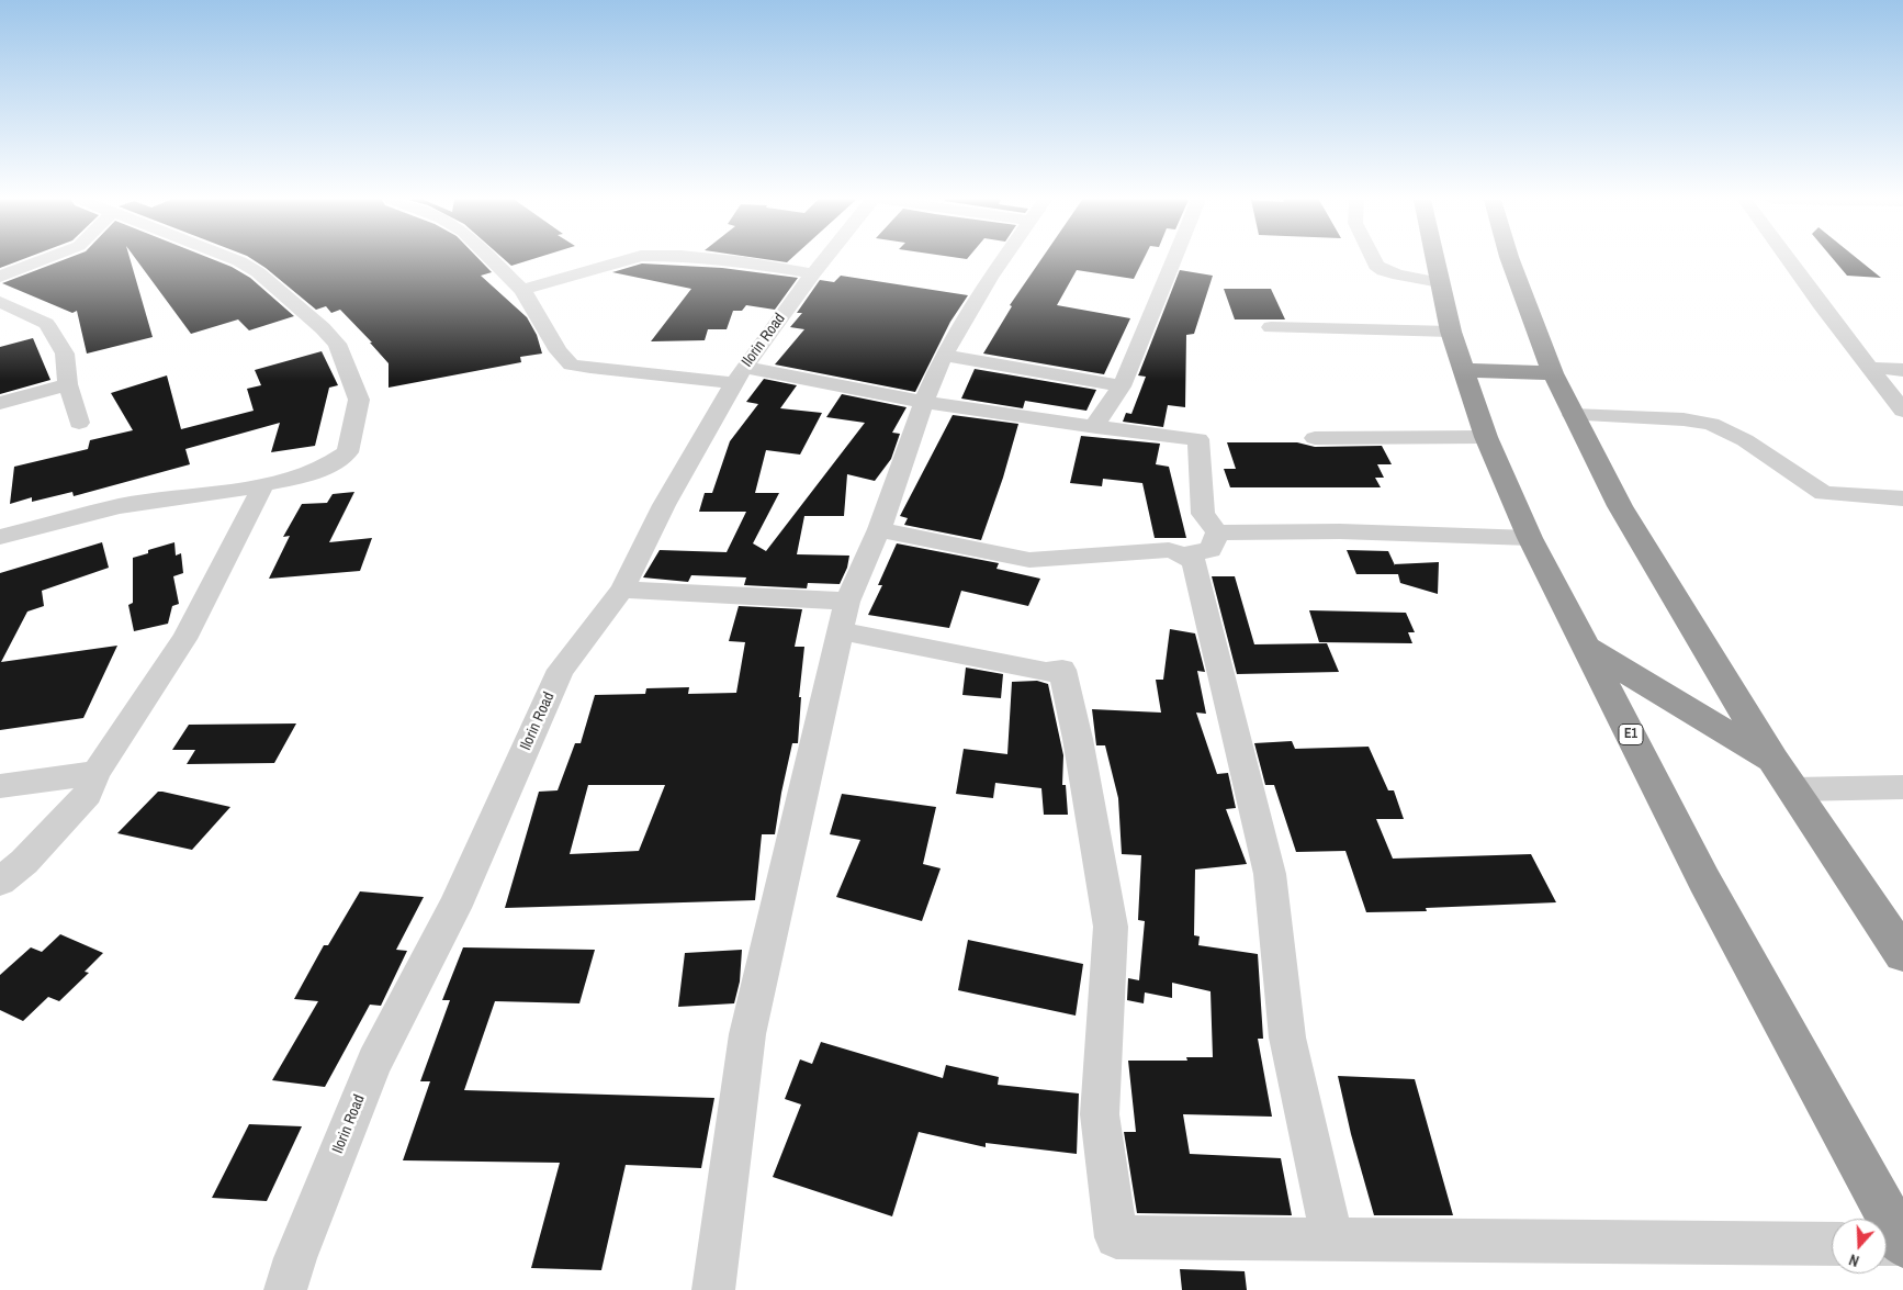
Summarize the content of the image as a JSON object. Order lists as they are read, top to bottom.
{
  "streets": {
    "highway": ["E1"],
    "street": ["Ilorin Road"]
  },
  "north": "bottom"
}
